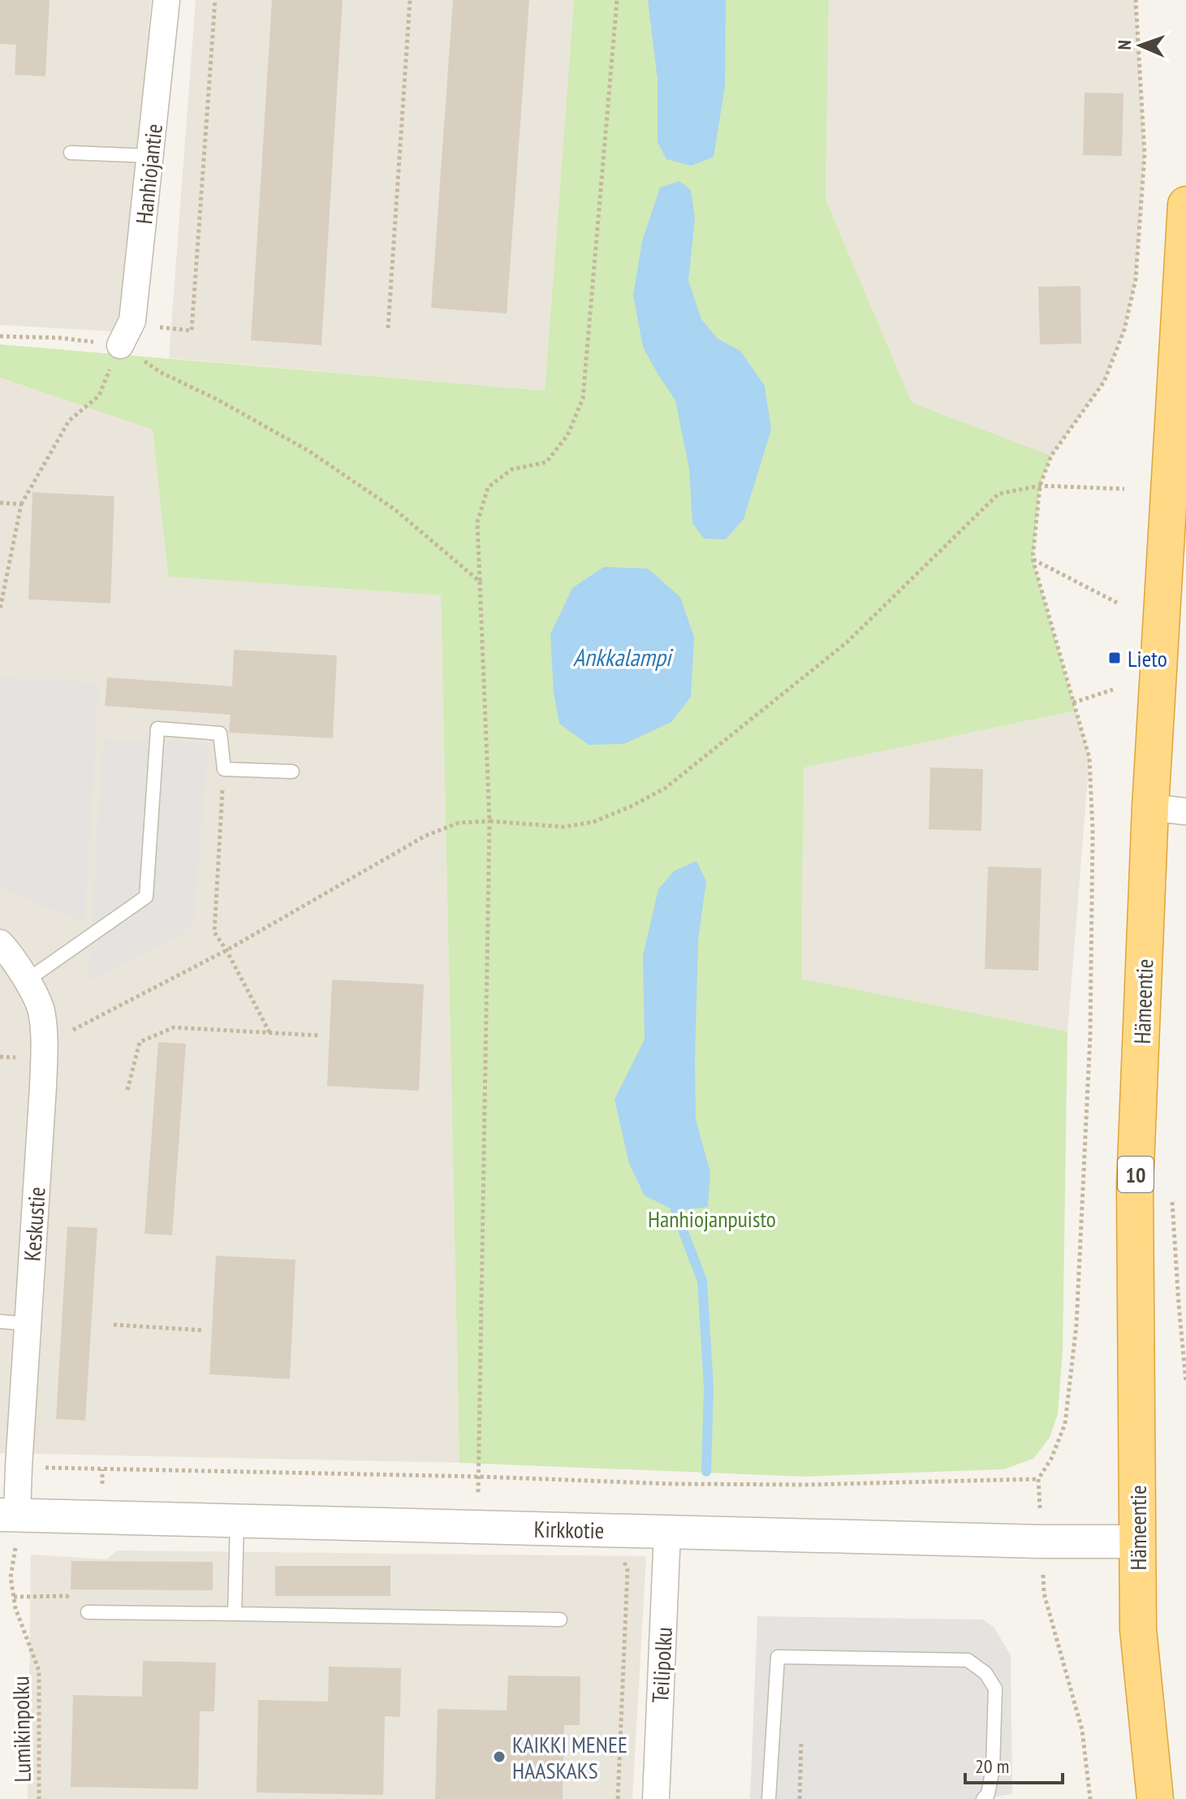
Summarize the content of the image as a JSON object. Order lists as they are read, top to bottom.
{
  "streets": {
    "highway": ["Hämeentie", "10"],
    "street": [
      "Hanhiojantie",
      "Keskustie",
      "Kirkkotie",
      "Teilipolku"
    ],
    "path": ["Lumikinpolku"]
  },
  "crossings": [
    ["Hämeentie", "Kirkkotie"],
    ["Keskustie", "Kirkkotie"],
    ["Keskustie", "Lumikinpolku"],
    ["Kirkkotie", "Teilipolku"],
    ["Kirkkotie", "Lumikinpolku"]
  ],
  "water": ["Ankkalampi"],
  "parks": ["Hanhiojanpuisto"],
  "places": {
    "transit": ["Lieto"],
    "other": ["KAIKKI MENEE HAASKAKS"]
  },
  "scale_bar": "20 m",
  "north": "left"
}
